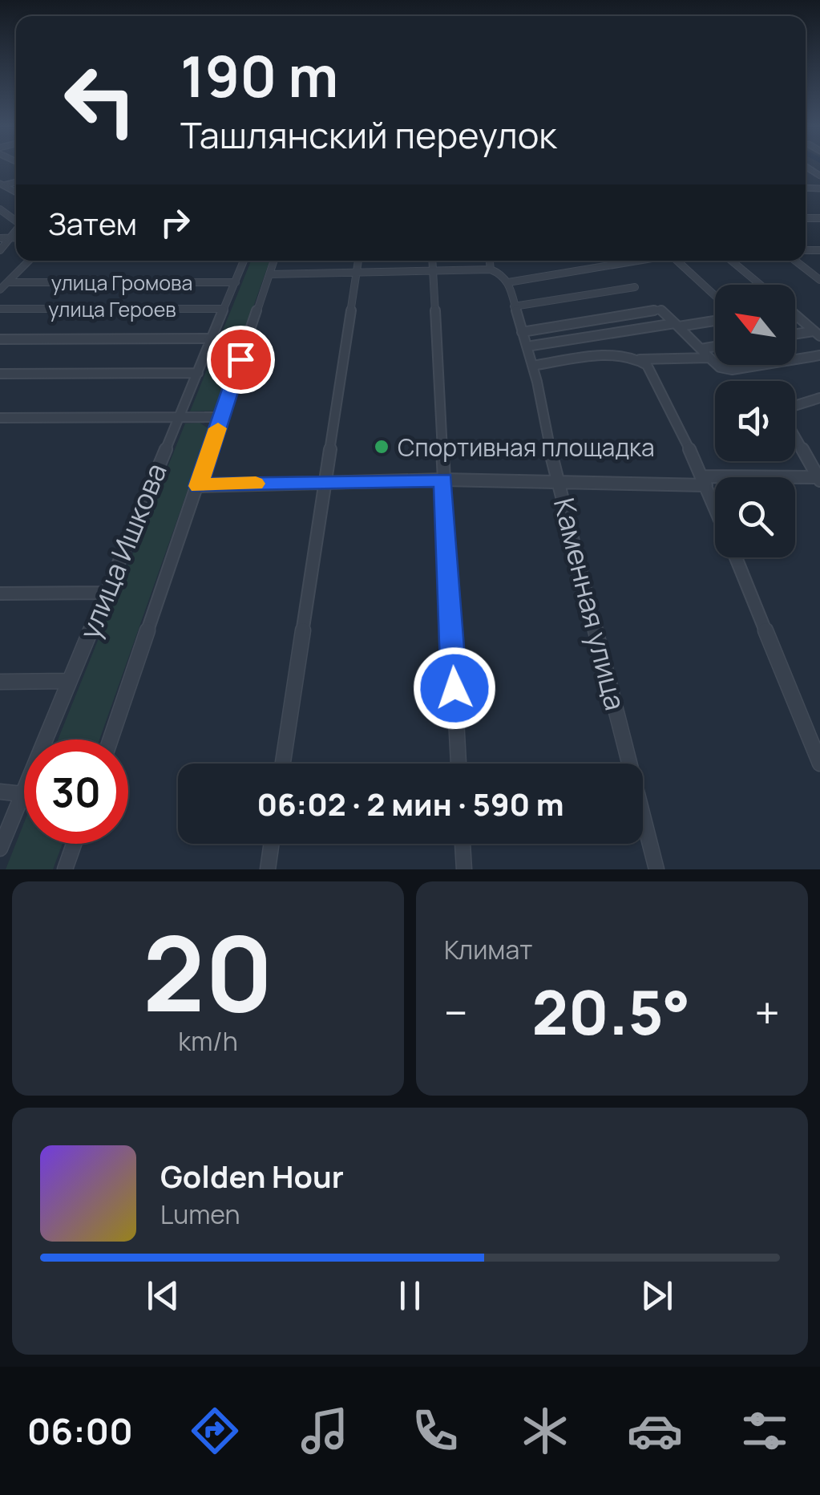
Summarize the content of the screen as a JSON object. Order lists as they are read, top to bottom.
{
  "streets": {
    "street": [
      "улица Громова",
      "улица Героев",
      "улица Ишкова",
      "Каменная улица"
    ]
  },
  "crossings": [
    ["улица Громова", "улица Ишкова"],
    ["улица Героев", "улица Ишкова"]
  ],
  "places": ["Спортивная площадка"],
  "north": "top left",
  "page": {
    "turn": ["190 m", "Ташлянский переулок"],
    "then": "Затем",
    "limit": "30",
    "trip": "06:02 · 2 мин · 590 m",
    "tile": [
      ["20", "km/h"],
      "Климат"
    ],
    "heat": ["−", "20.5°", "+"],
    "song": ["Golden Hour", "Lumen"],
    "tabs": "06:00"
  }
}
